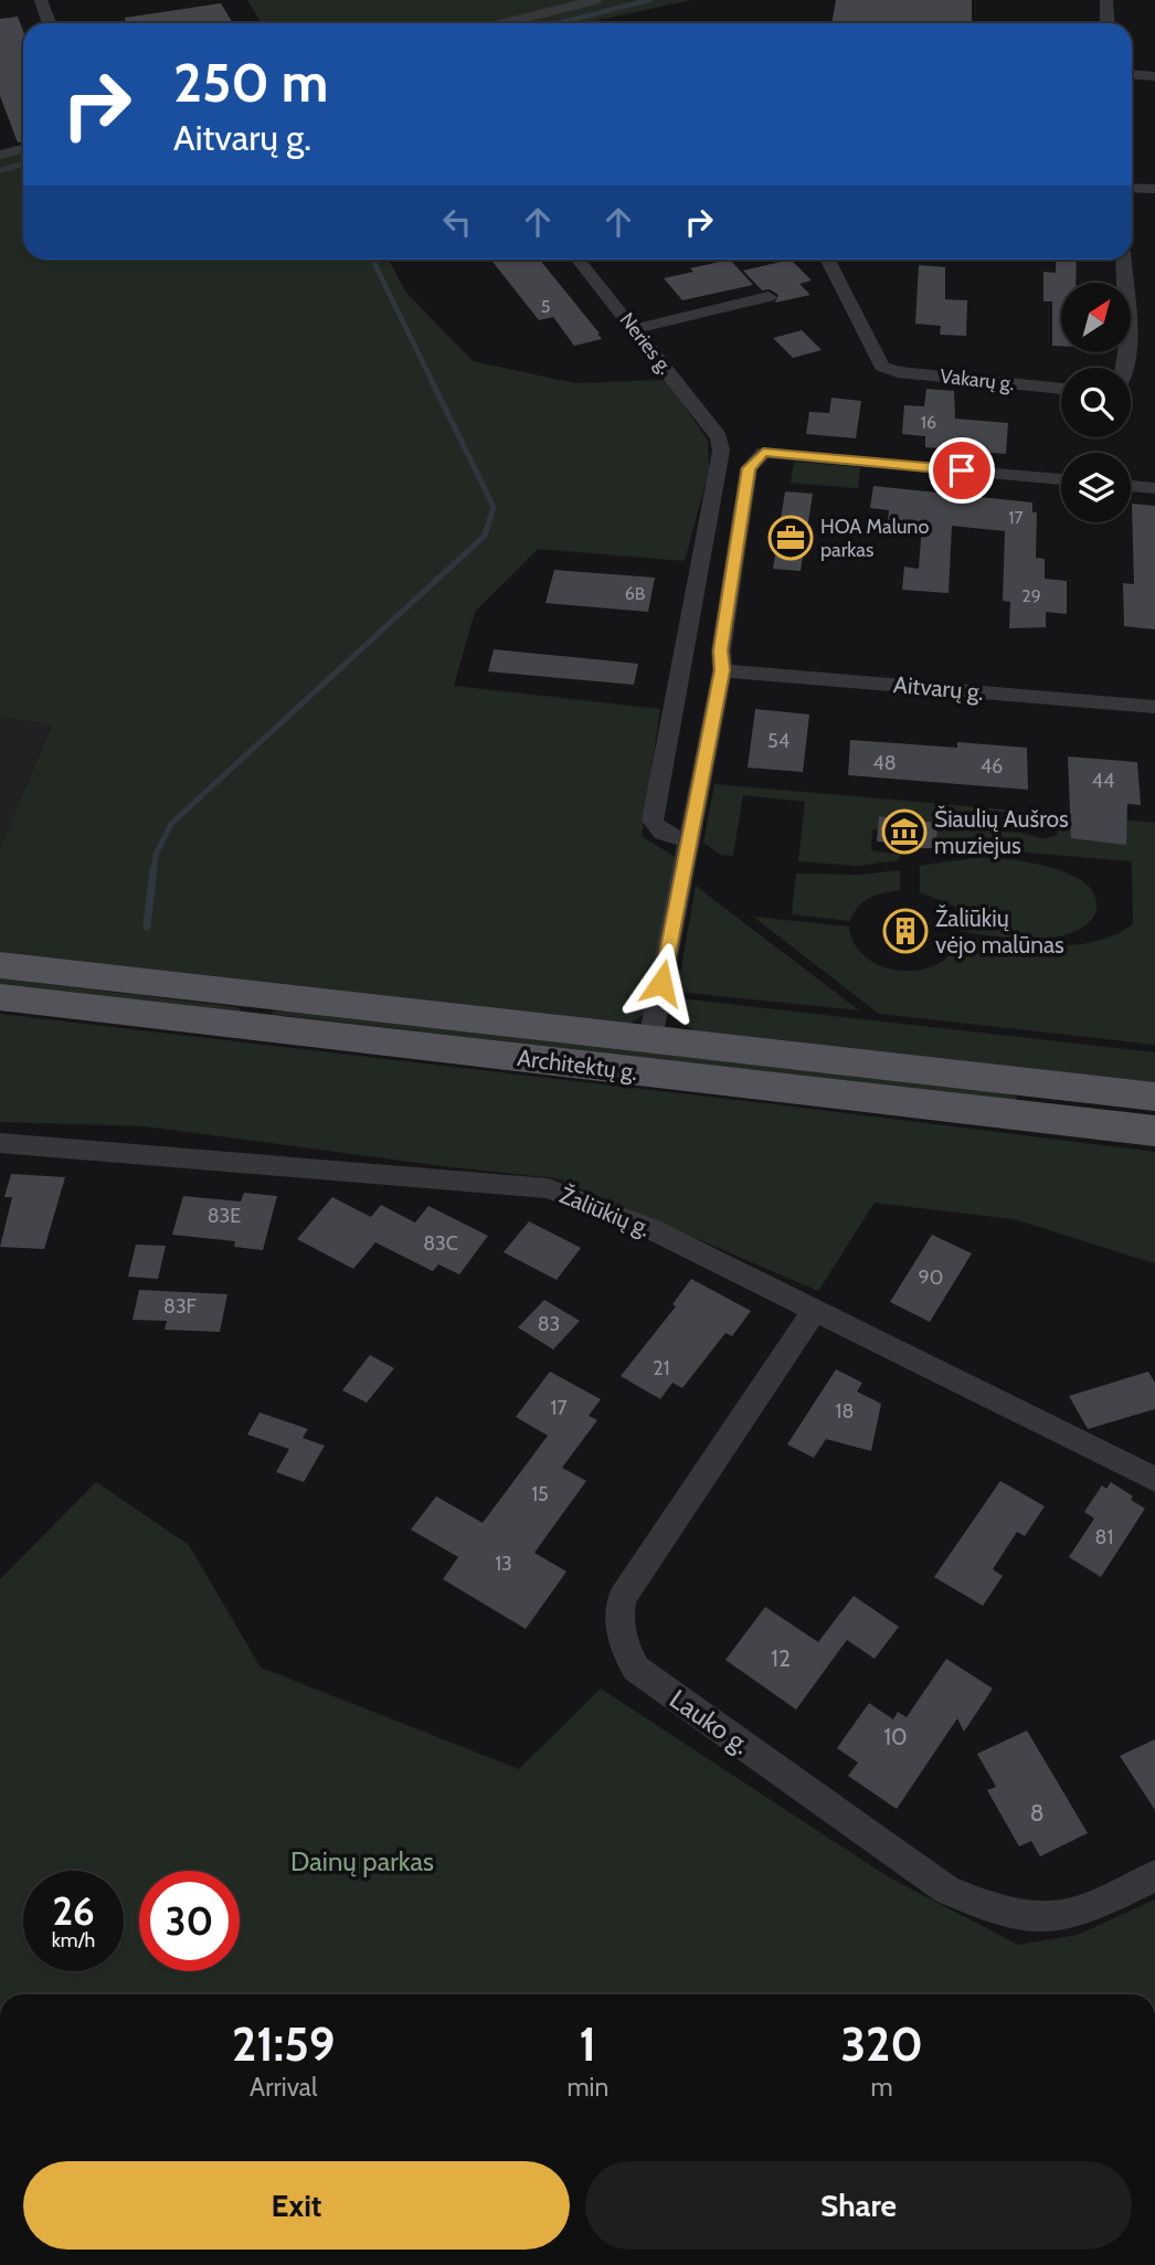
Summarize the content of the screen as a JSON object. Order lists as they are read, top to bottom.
{
  "streets": {
    "main road": ["Architektų g."],
    "street": [
      "Neries g.",
      "Vakarų g.",
      "Aitvarų g.",
      "Žaliūkių g.",
      "Lauko g."
    ]
  },
  "crossings": [
    ["Žaliūkių g.", "Lauko g."]
  ],
  "parks": ["Dainų parkas"],
  "places": {
    "office": ["HOA Maluno parkas"],
    "museum": ["Šiaulių Aušros muziejus"],
    "building": ["Žaliūkių vėjo malūnas"]
  },
  "house_numbers": [
    "5",
    "16",
    "17",
    "6B",
    "29",
    "54",
    "48",
    "46",
    "44",
    "83E",
    "83C",
    "90",
    "83F",
    "83",
    "21",
    "17",
    "18",
    "15",
    "81",
    "13",
    "12",
    "10",
    "8"
  ],
  "north": "top right",
  "page": {
    "turn": ["250 m", "Aitvarų g."],
    "speed": "26 km/h",
    "limit": "30",
    "eta": [
      "21:59",
      "Arrival",
      "1",
      "min",
      "320",
      "m"
    ],
    "buttons": ["Exit", "Share"]
  }
}
